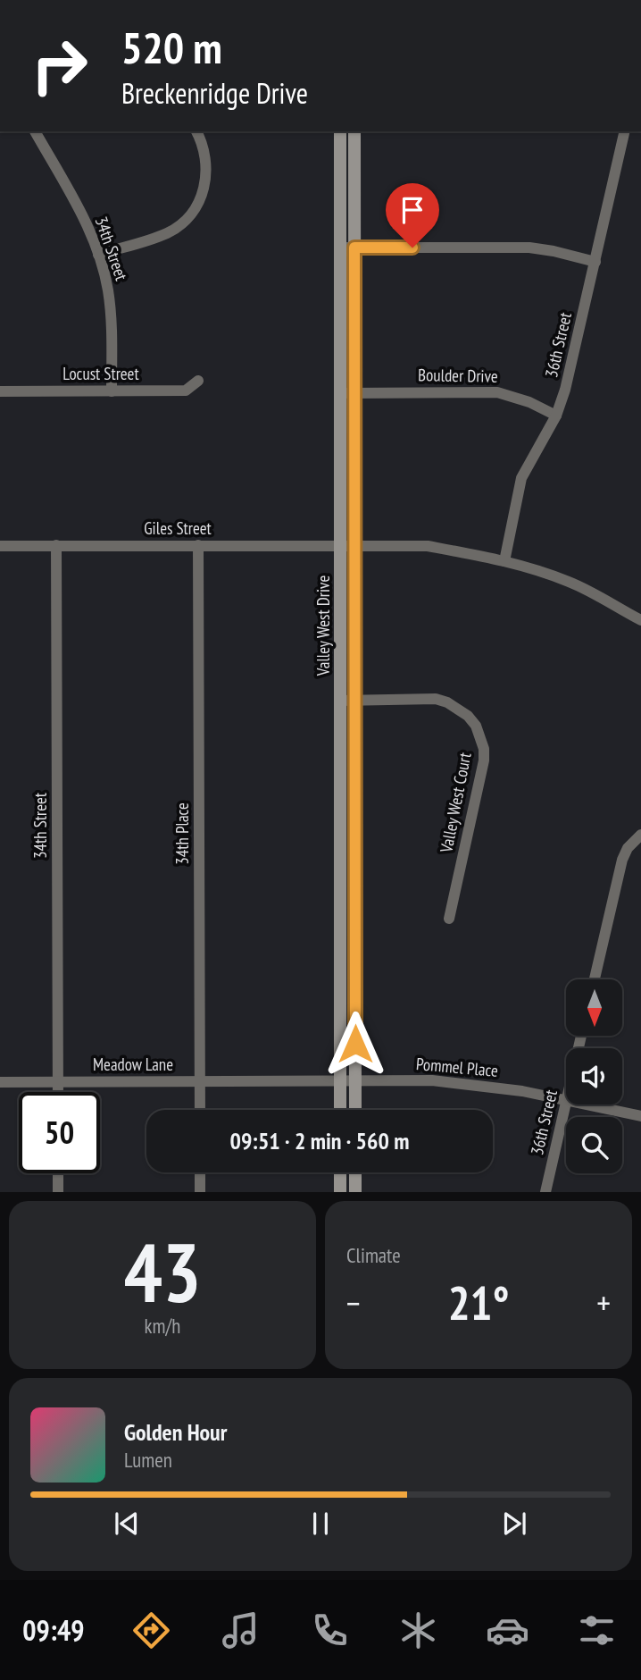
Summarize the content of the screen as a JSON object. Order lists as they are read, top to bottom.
{
  "streets": {
    "main road": ["Valley West Drive"],
    "street": [
      "34th Street",
      "36th Street",
      "Locust Street",
      "Boulder Drive",
      "Giles Street",
      "Valley West Court",
      "34th Place",
      "Meadow Lane",
      "Pommel Place"
    ]
  },
  "crossings": [
    ["34th Street", "Locust Street"],
    ["34th Street", "Giles Street"],
    ["34th Street", "Meadow Lane"],
    ["36th Street", "Boulder Drive"],
    ["36th Street", "Giles Street"],
    ["36th Street", "Pommel Place"],
    ["Boulder Drive", "Valley West Drive"],
    ["Giles Street", "Valley West Drive"],
    ["Giles Street", "34th Place"],
    ["Valley West Drive", "Valley West Court"],
    ["Valley West Drive", "Pommel Place"],
    ["34th Place", "Meadow Lane"],
    ["Meadow Lane", "Pommel Place"]
  ],
  "north": "bottom",
  "page": {
    "turn": ["520 m", "Breckenridge Drive"],
    "limit": "50",
    "trip": "09:51 · 2 min · 560 m",
    "tile": [
      ["43", "km/h"],
      "Climate"
    ],
    "heat": ["−", "21°", "+"],
    "song": ["Golden Hour", "Lumen"],
    "tabs": "09:49"
  }
}
